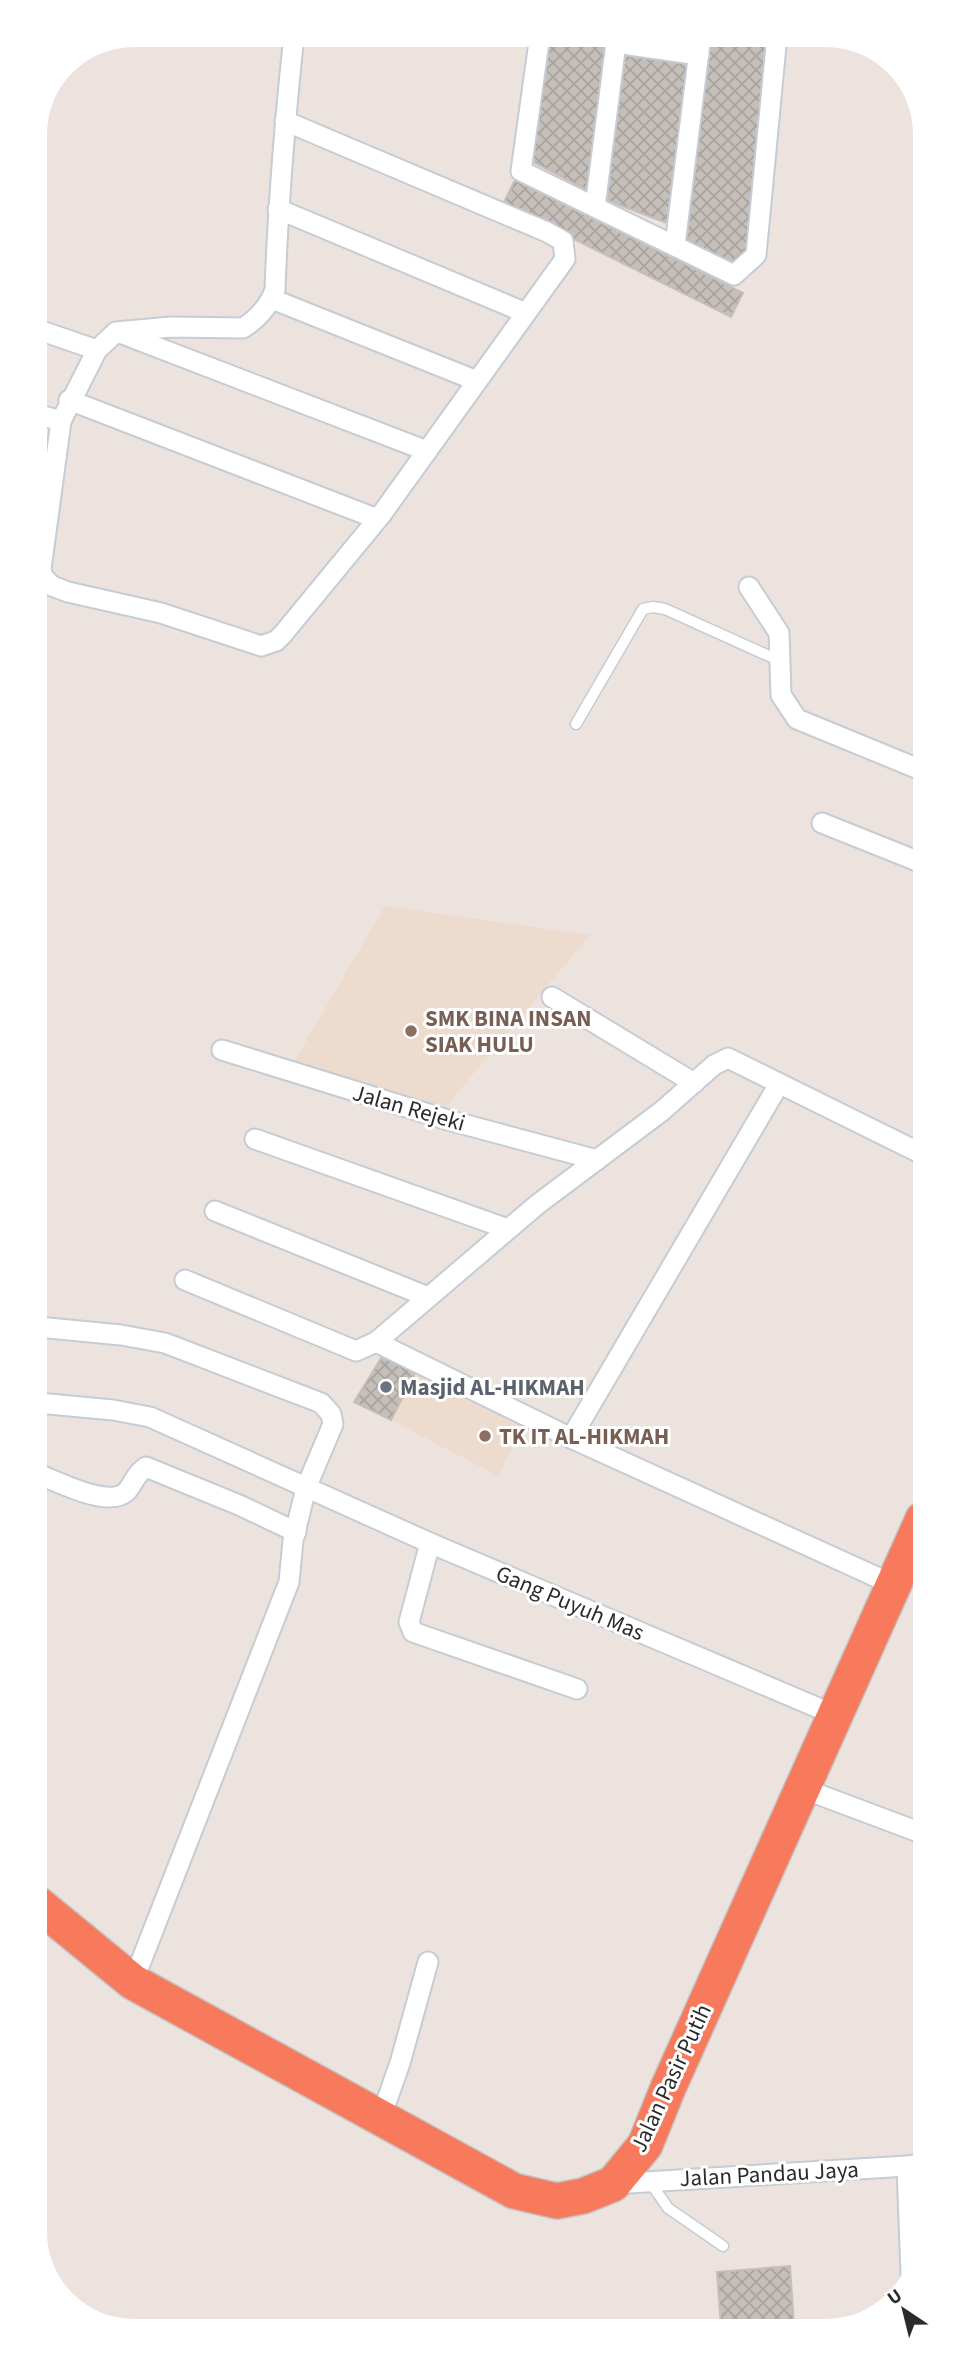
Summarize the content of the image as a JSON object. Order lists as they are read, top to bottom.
{
  "streets": {
    "highway": ["Jalan Pasir Putih"],
    "street": ["Jalan Rejeki", "Gang Puyuh Mas", "Jalan Pandau Jaya"]
  },
  "crossings": [
    ["Gang Puyuh Mas", "Jalan Pasir Putih"],
    ["Jalan Pasir Putih", "Jalan Pandau Jaya"]
  ],
  "places": ["SMK BINA INSAN SIAK HULU", "Masjid AL-HIKMAH", "TK IT AL-HIKMAH"],
  "north": "top left"
}
